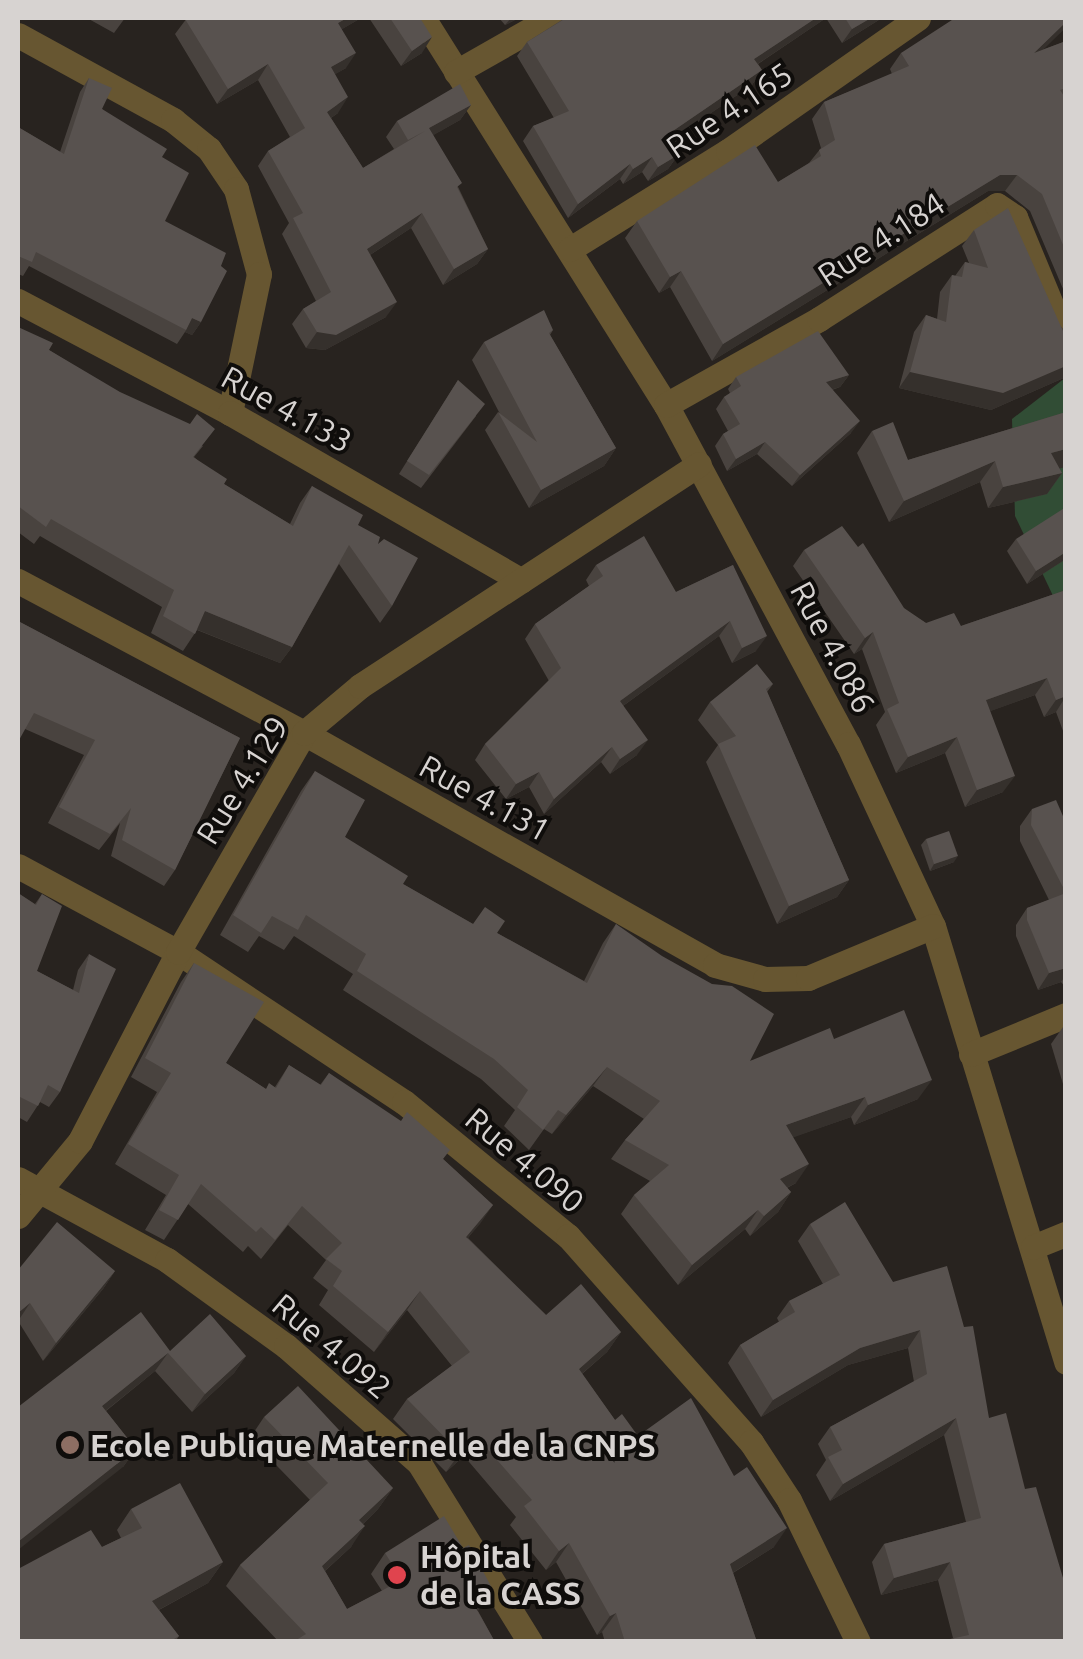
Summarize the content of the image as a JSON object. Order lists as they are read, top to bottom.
{
  "streets": {
    "street": [
      "Rue 4.165",
      "Rue 4.184",
      "Rue 4.133",
      "Rue 4.086",
      "Rue 4.129",
      "Rue 4.131",
      "Rue 4.090",
      "Rue 4.092"
    ]
  },
  "crossings": [
    ["Rue 4.165", "Rue 4.086"],
    ["Rue 4.184", "Rue 4.086"],
    ["Rue 4.133", "Rue 4.129"],
    ["Rue 4.086", "Rue 4.129"],
    ["Rue 4.086", "Rue 4.131"],
    ["Rue 4.129", "Rue 4.131"],
    ["Rue 4.129", "Rue 4.090"],
    ["Rue 4.129", "Rue 4.092"]
  ],
  "places": ["Ecole Publique Maternelle de la CNPS", "Hôpital de la CASS"]
}
